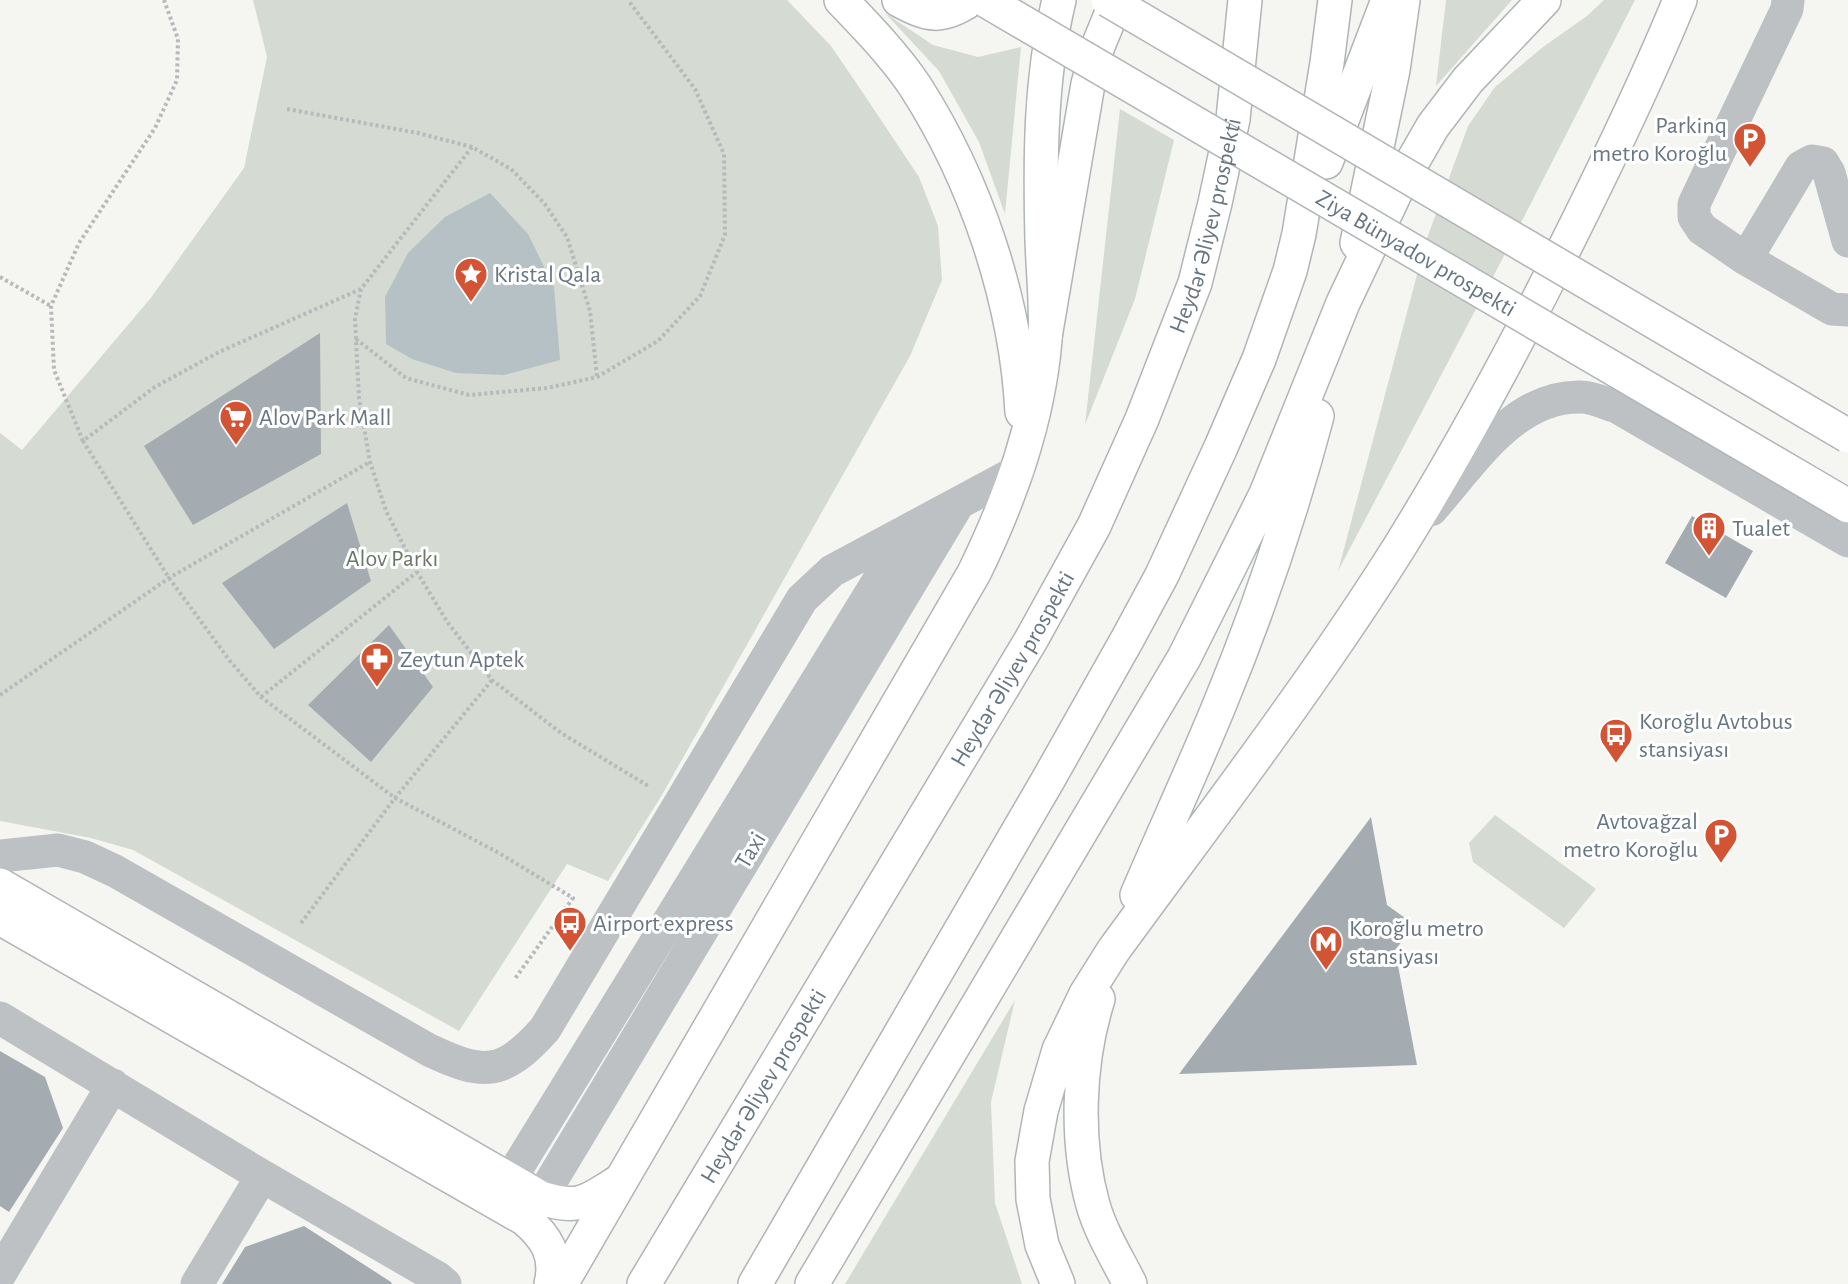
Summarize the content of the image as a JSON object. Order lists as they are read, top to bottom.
{
  "streets": {
    "main road": ["Heydər Əliyev prospekti", "Ziya Bünyadov prospekti"],
    "street": ["Taxi"]
  },
  "parks": ["Alov Parkı"],
  "places": {
    "parking": ["Parkinq metro Koroğlu", "Avtovağzal metro Koroğlu"],
    "place": ["Kristal Qala"],
    "supermarket": ["Alov Park Mall"],
    "building": ["Tualet"],
    "pharmacy": ["Zeytun Aptek"],
    "bus stop": ["Koroğlu Avtobus stansiyası", "Airport express"],
    "metro station": ["Koroğlu metro stansiyası"]
  }
}
